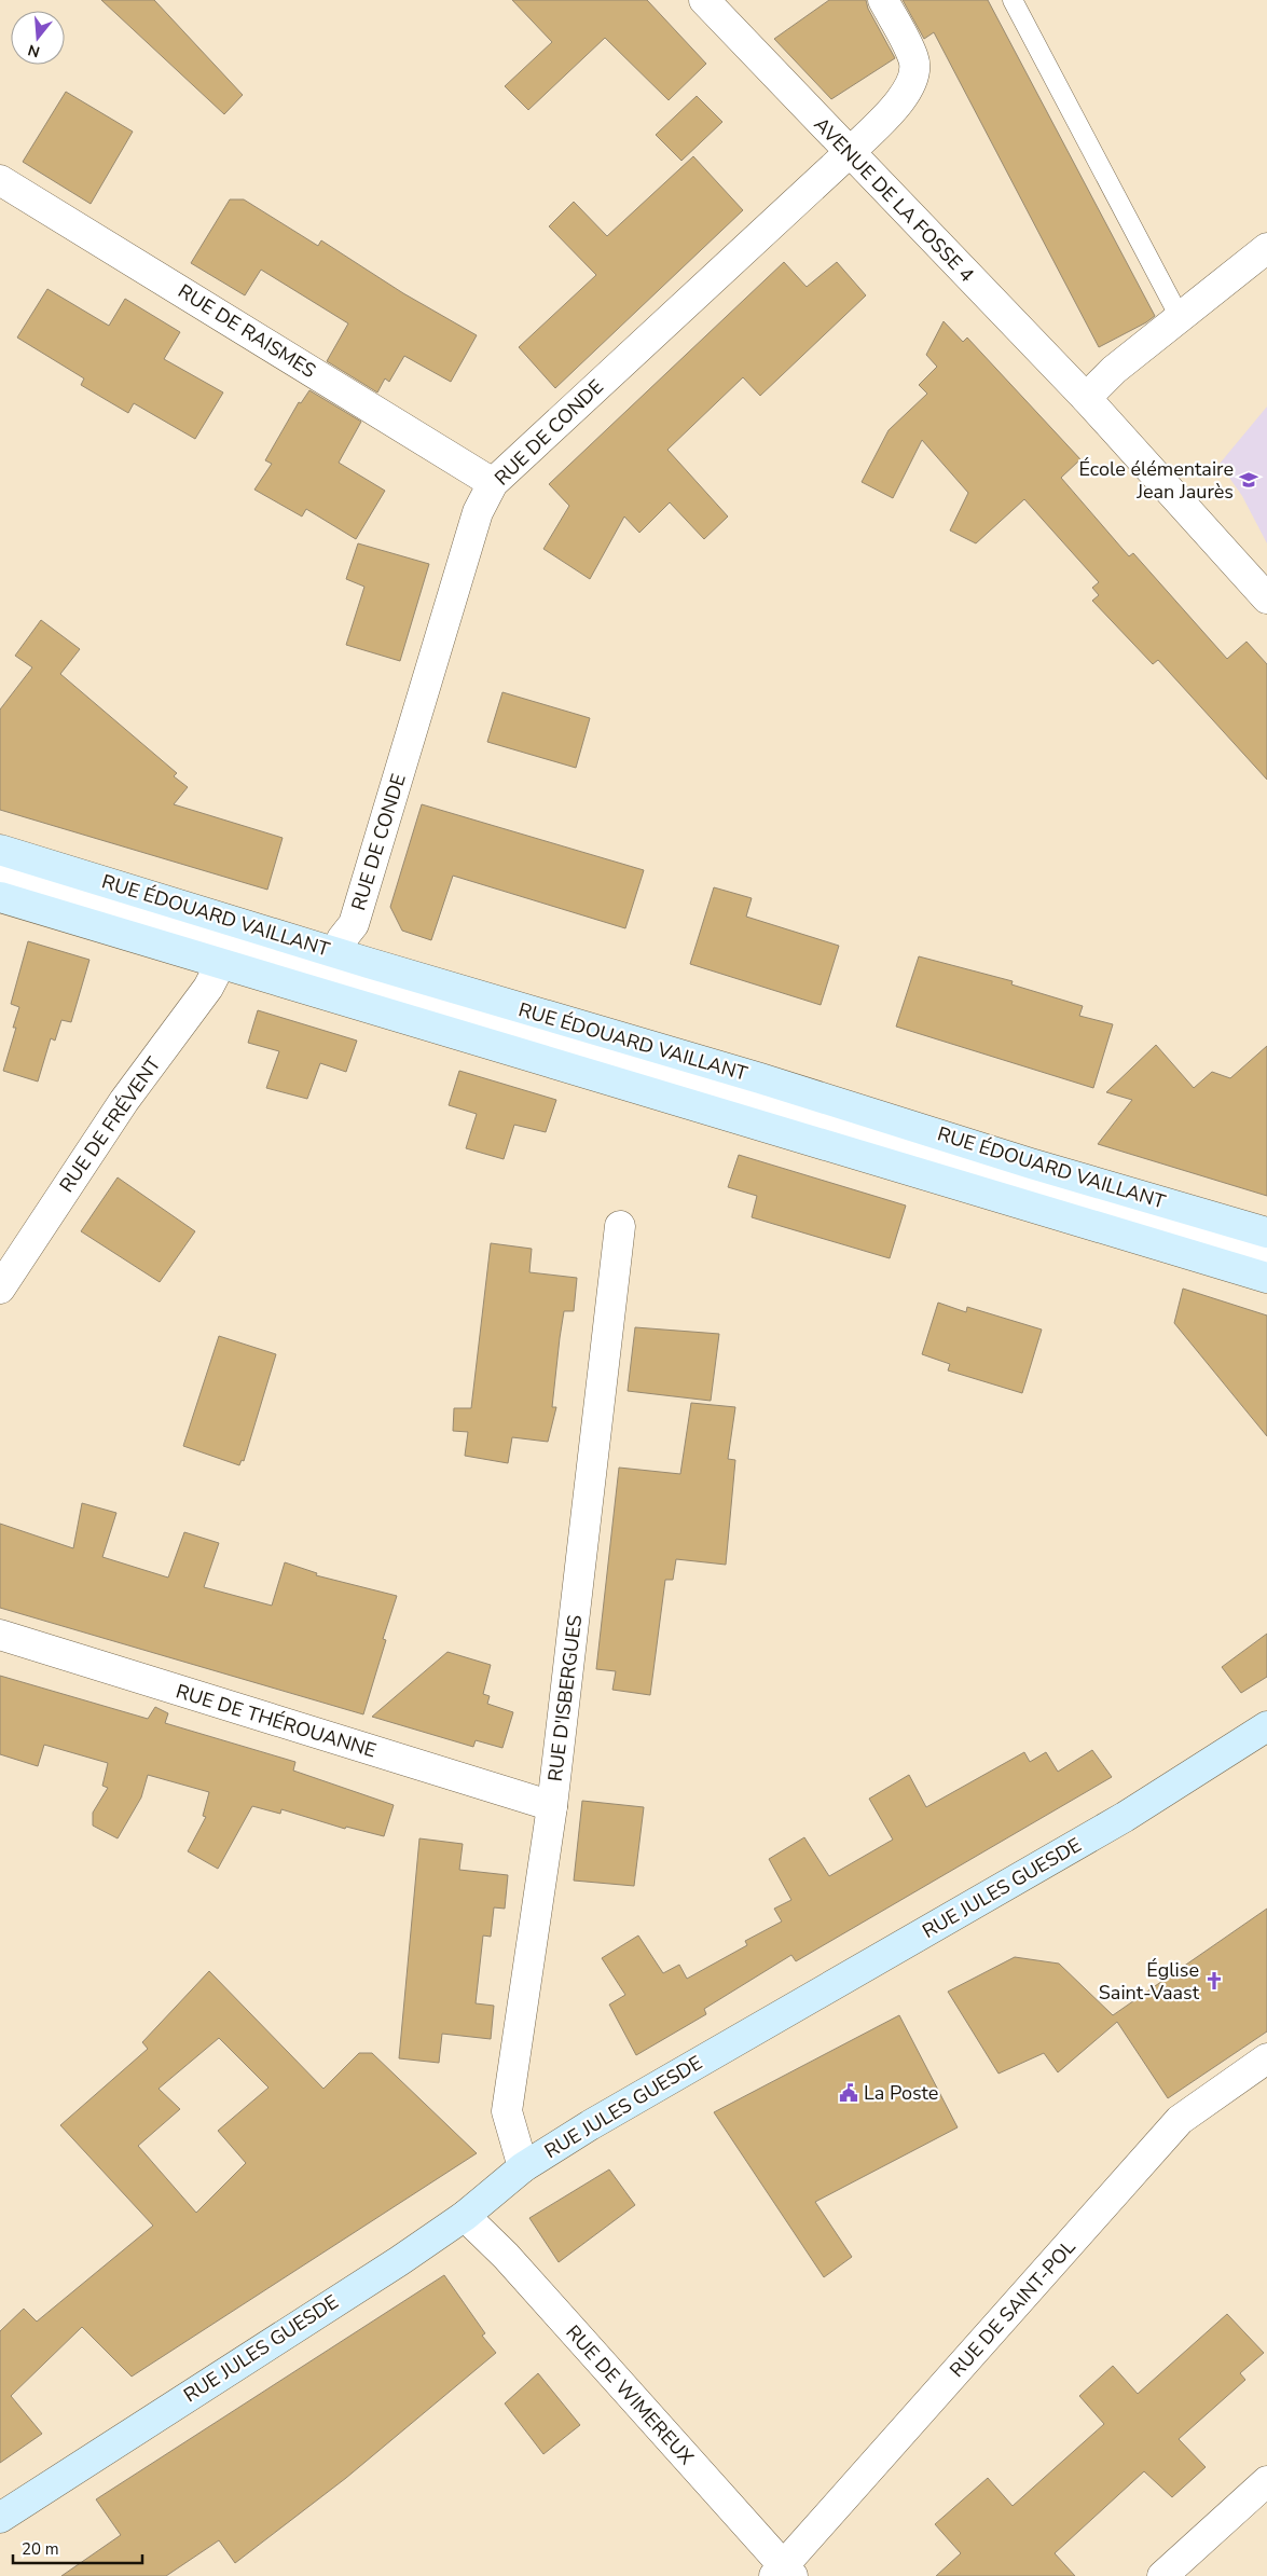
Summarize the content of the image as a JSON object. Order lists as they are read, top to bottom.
{
  "streets": {
    "main road": ["RUE ÉDOUARD VAILLANT", "RUE JULES GUESDE"],
    "street": [
      "AVENUE DE LA FOSSE 4",
      "RUE DE RAISMES",
      "RUE DE CONDE",
      "RUE DE FRÉVENT",
      "RUE D'ISBERGUES",
      "RUE DE THÉROUANNE",
      "RUE DE SAINT-POL",
      "RUE DE WIMEREUX"
    ]
  },
  "crossings": [
    ["AVENUE DE LA FOSSE 4", "RUE DE CONDE"],
    ["RUE DE RAISMES", "RUE DE CONDE"],
    ["RUE DE CONDE", "RUE ÉDOUARD VAILLANT"],
    ["RUE D'ISBERGUES", "RUE DE THÉROUANNE"],
    ["RUE D'ISBERGUES", "RUE JULES GUESDE"],
    ["RUE JULES GUESDE", "RUE DE WIMEREUX"],
    ["RUE DE SAINT-POL", "RUE DE WIMEREUX"]
  ],
  "places": {
    "school or university": ["École élémentaire Jean Jaurès"],
    "church": ["Église Saint-Vaast"],
    "public building": ["La Poste"]
  },
  "scale_bar": "20 m",
  "north": "bottom"
}
